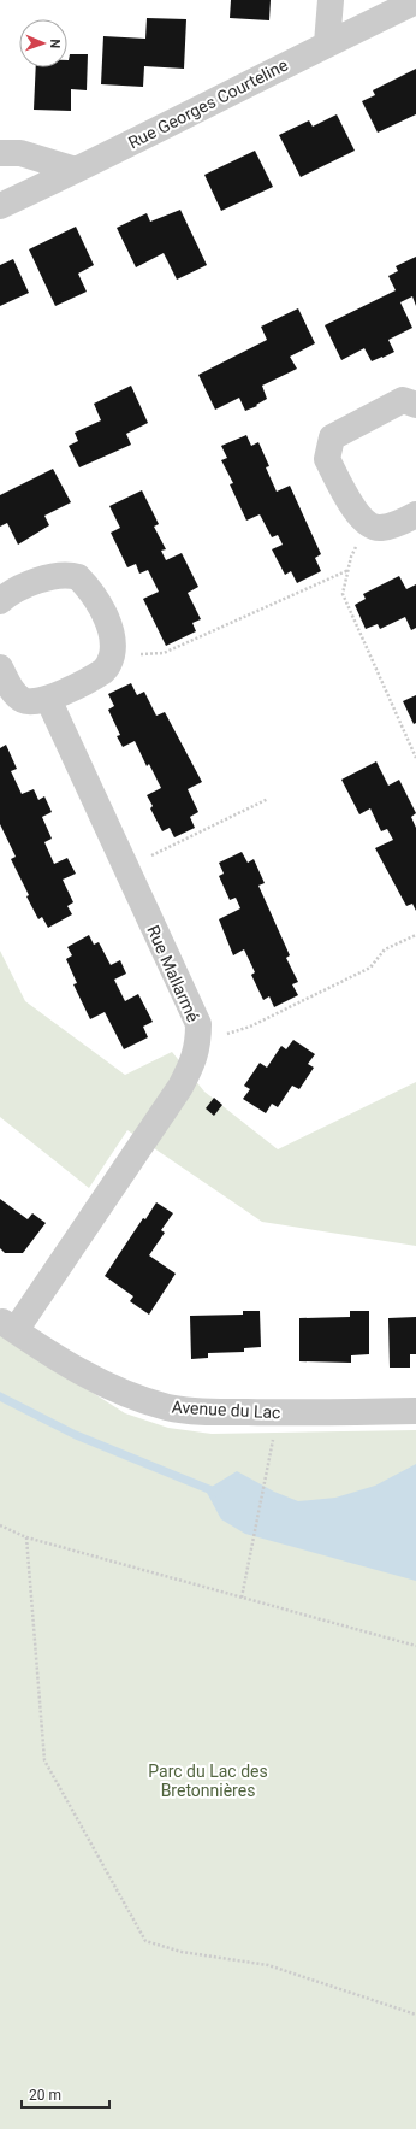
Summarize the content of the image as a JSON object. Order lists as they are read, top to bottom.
{
  "streets": {
    "street": ["Rue Georges Courteline", "Rue Mallarmé", "Avenue du Lac"]
  },
  "crossings": [
    ["Rue Mallarmé", "Avenue du Lac"]
  ],
  "parks": ["Parc du Lac des Bretonnières"],
  "scale_bar": "20 m",
  "north": "right"
}
